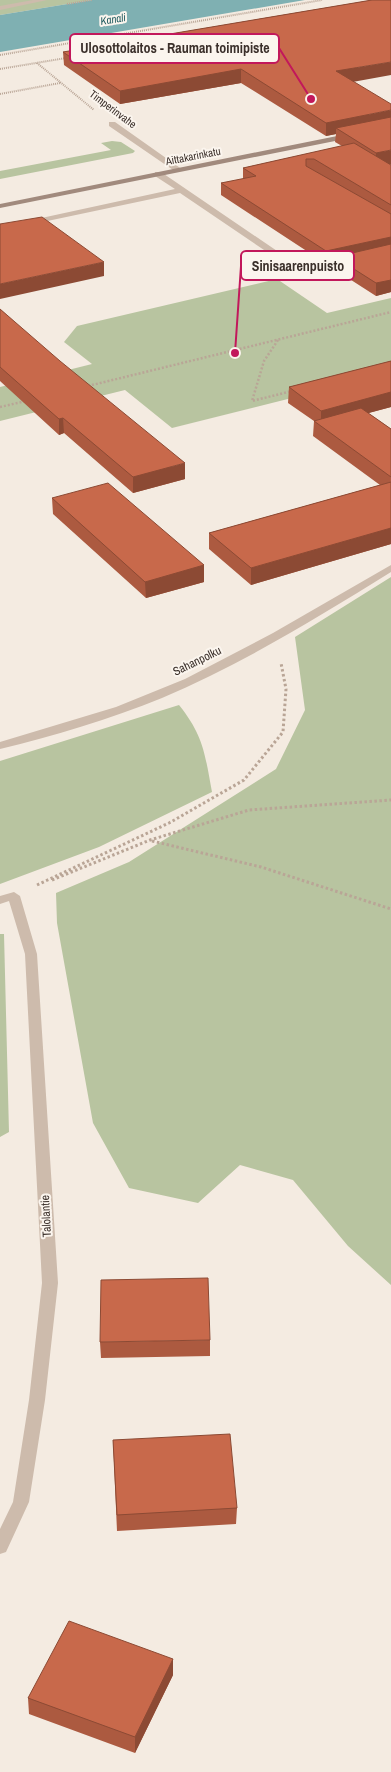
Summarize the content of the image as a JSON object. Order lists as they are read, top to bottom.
{
  "streets": {
    "main road": ["Aittakarinkatu"],
    "street": ["Timperinvahe", "Sahanpolku", "Talolantie"]
  },
  "crossings": [
    ["Timperinvahe", "Aittakarinkatu"]
  ],
  "water": ["Kanali"],
  "places": ["Ulosottolaitos - Rauman toimipiste", "Sinisaarenpuisto"]
}
